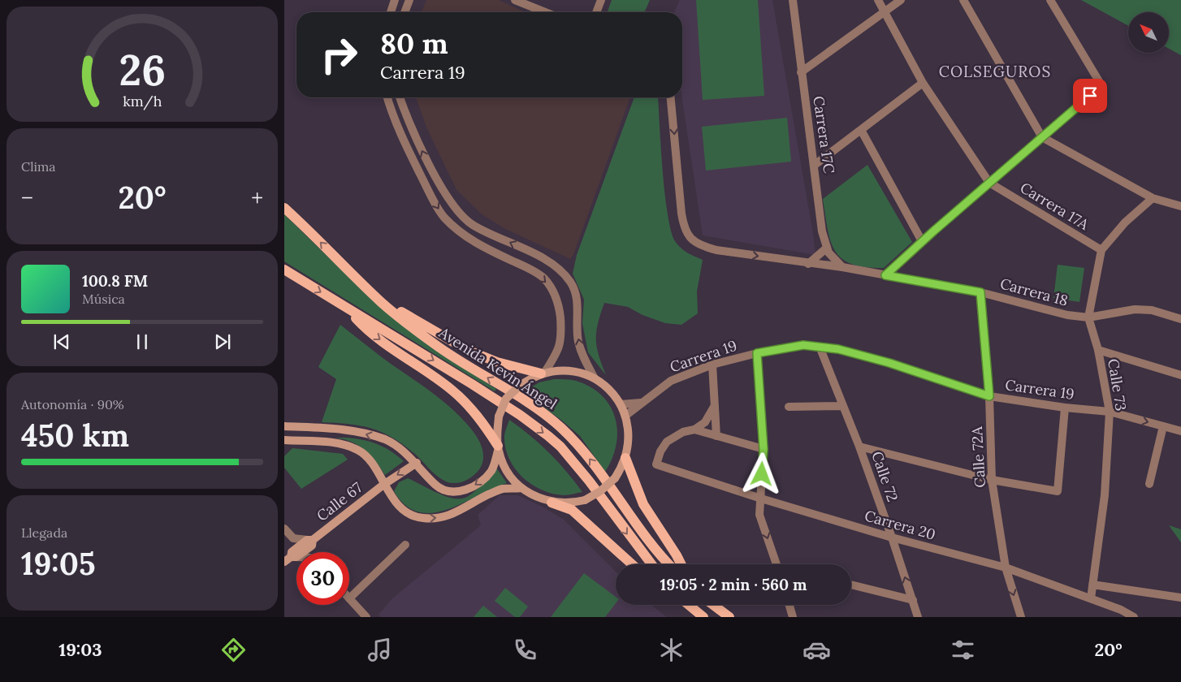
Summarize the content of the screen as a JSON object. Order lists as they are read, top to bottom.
{
  "streets": {
    "main road": ["Avenida Kevin Ángel", "Calle 67"],
    "street": [
      "Carrera 17C",
      "Carrera 17A",
      "Carrera 18",
      "Carrera 19",
      "Calle 73",
      "Calle 72A",
      "Calle 72",
      "Carrera 20"
    ]
  },
  "crossings": [
    ["Carrera 17C", "Carrera 18"],
    ["Carrera 17A", "Calle 73"],
    ["Carrera 18", "Calle 73"],
    ["Carrera 18", "Calle 72A"],
    ["Carrera 19", "Calle 73"],
    ["Carrera 19", "Calle 72A"],
    ["Carrera 19", "Calle 72"],
    ["Calle 73", "Carrera 20"],
    ["Calle 72A", "Carrera 20"],
    ["Calle 72", "Carrera 20"]
  ],
  "districts": ["COLSEGUROS"],
  "north": "top left",
  "page": {
    "turn": ["80 m", "Carrera 19"],
    "tile": [
      "Clima",
      ["Autonomía · 90%", "450 km"],
      ["Llegada", "19:05"]
    ],
    "heat": ["−", "20°", "+"],
    "song": ["100.8 FM", "Música"],
    "limit": "30",
    "trip": "19:05 · 2 min · 560 m",
    "tabs": ["19:03", "20°"],
    "gauge": ["26", "km/h"]
  }
}
